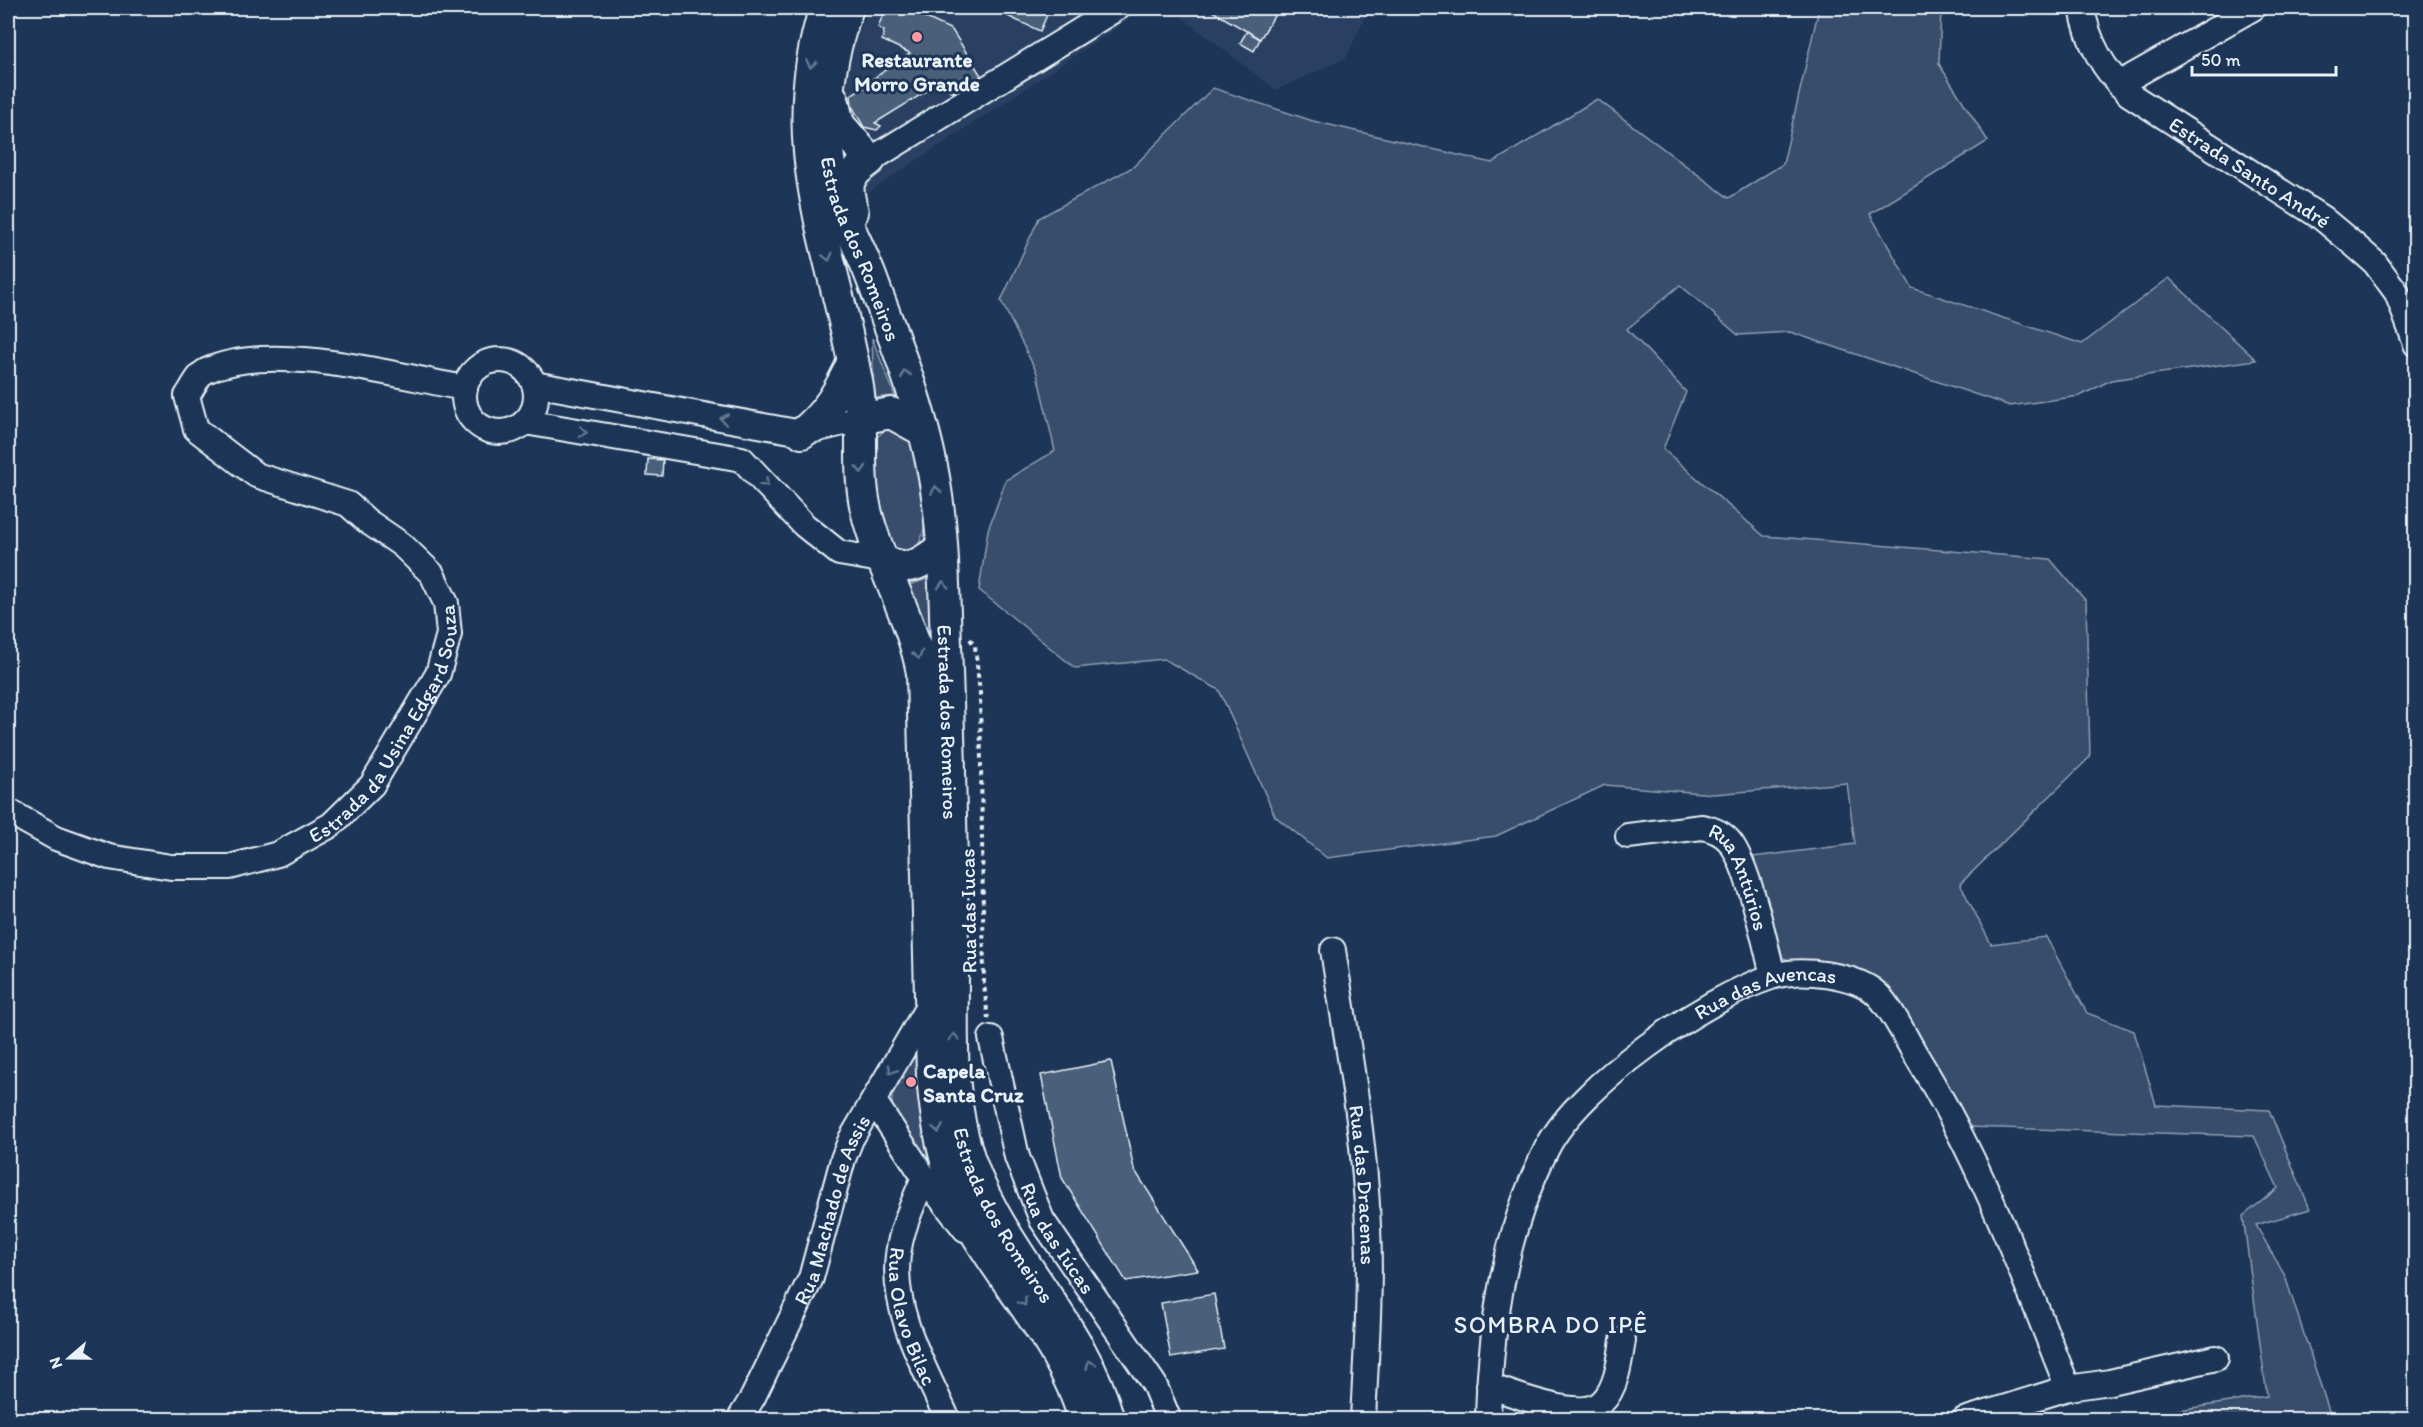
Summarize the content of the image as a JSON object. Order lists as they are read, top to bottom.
{
  "streets": {
    "main road": ["Estrada dos Romeiros"],
    "street": [
      "Estrada Santo André",
      "Estrada da Usina Edgard Souza",
      "Rua Antúrios",
      "Rua das Avencas",
      "Rua das Dracenas",
      "Rua Machado de Assis",
      "Rua das Iúcas",
      "Rua Olavo Bilac"
    ],
    "path": ["Rua das Iucas"]
  },
  "crossings": [
    ["Estrada dos Romeiros", "Rua das Iucas"],
    ["Estrada dos Romeiros", "Rua Machado de Assis"],
    ["Rua Antúrios", "Rua das Avencas"],
    ["Rua das Iucas", "Rua das Iúcas"]
  ],
  "districts": ["SOMBRA DO IPÊ"],
  "places": ["Restaurante Morro Grande", "Capela Santa Cruz"],
  "scale_bar": "50 m",
  "north": "left"
}
